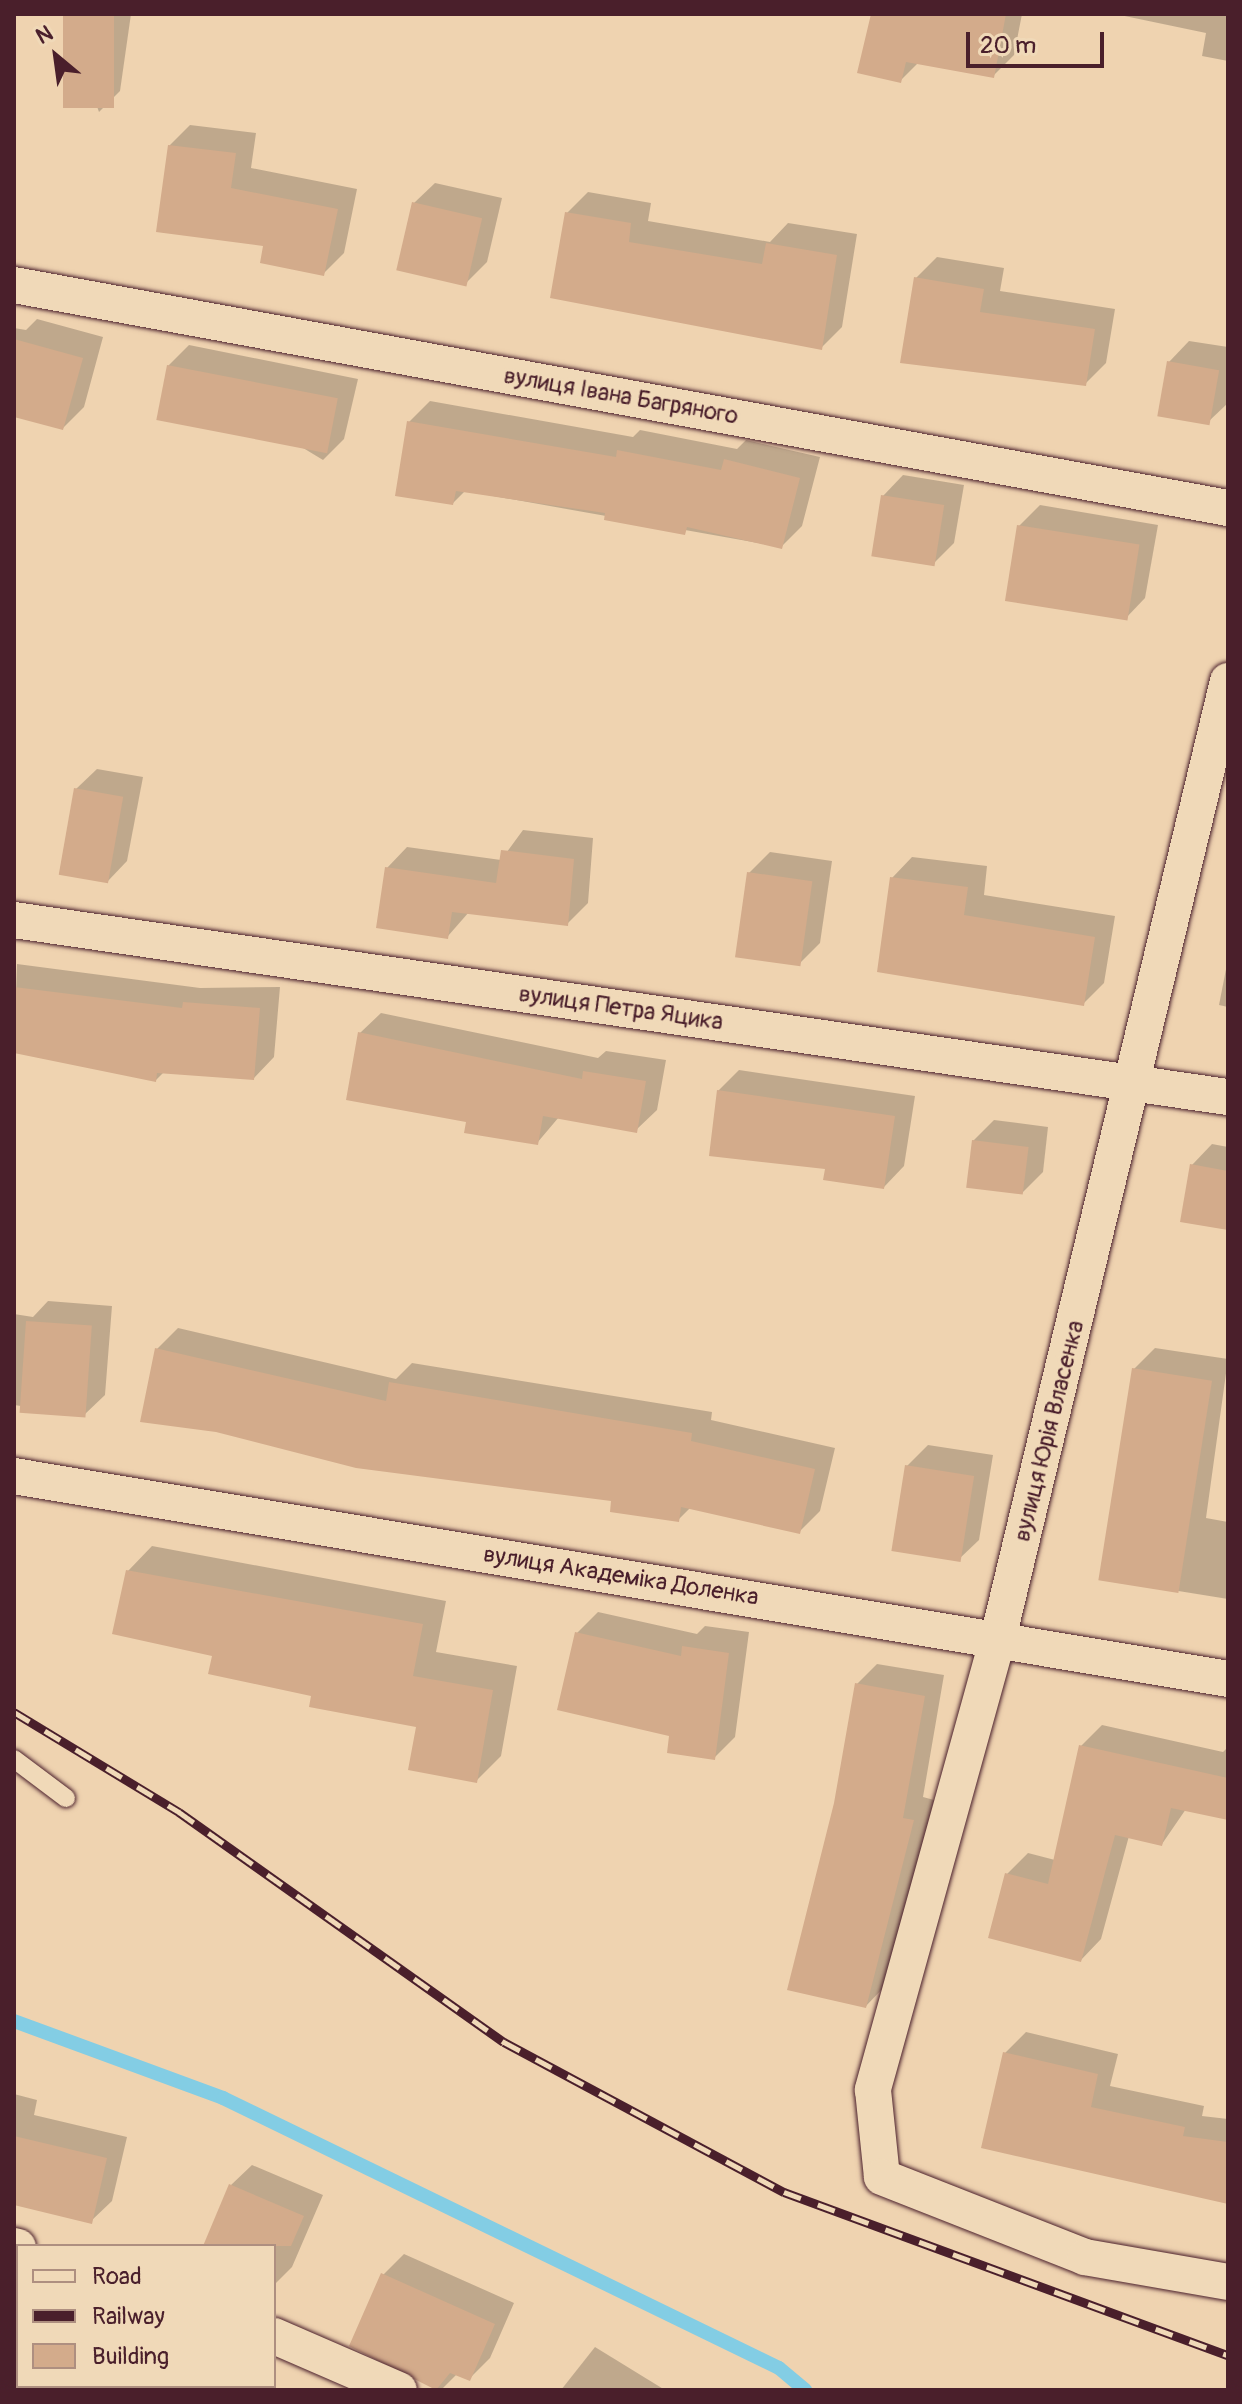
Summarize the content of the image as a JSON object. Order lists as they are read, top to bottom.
{
  "streets": {
    "street": [
      "вулиця Івана Багряного",
      "вулиця Петра Яцика",
      "вулиця Юрія Власенка",
      "вулиця Академіка Доленка"
    ]
  },
  "crossings": [
    ["вулиця Петра Яцика", "вулиця Юрія Власенка"],
    ["вулиця Юрія Власенка", "вулиця Академіка Доленка"]
  ],
  "legend": ["Road", "Railway", "Building"],
  "scale_bar": "20 m",
  "north": "top left"
}
